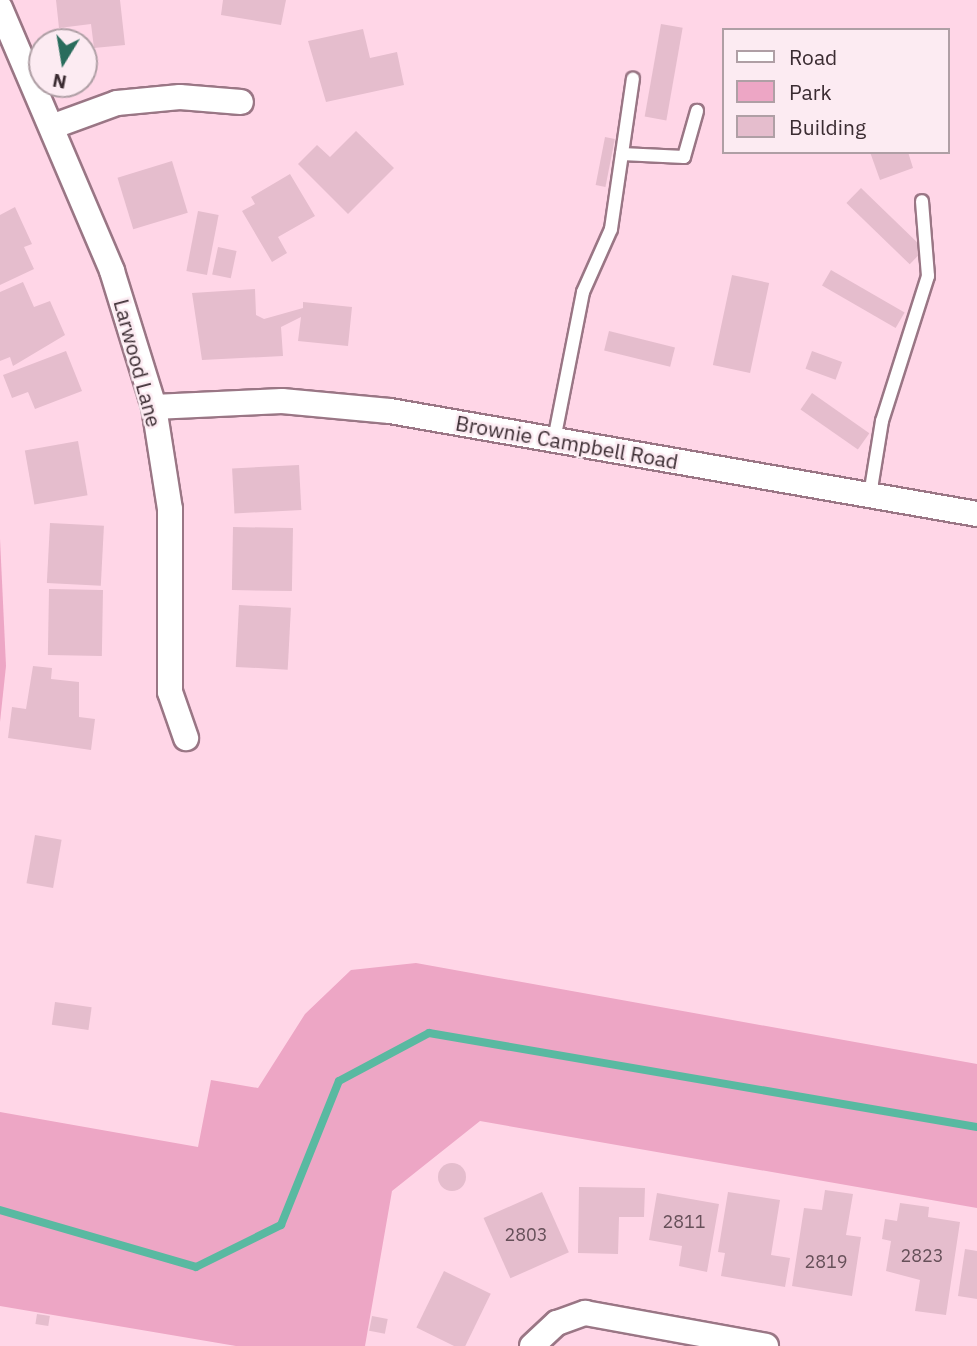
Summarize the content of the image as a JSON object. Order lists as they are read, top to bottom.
{
  "streets": {
    "street": ["Larwood Lane", "Brownie Campbell Road"]
  },
  "crossings": [
    ["Larwood Lane", "Brownie Campbell Road"]
  ],
  "house_numbers": [
    "2811",
    "2803",
    "2823",
    "2819"
  ],
  "legend": ["Road", "Park", "Building"],
  "north": "bottom"
}
